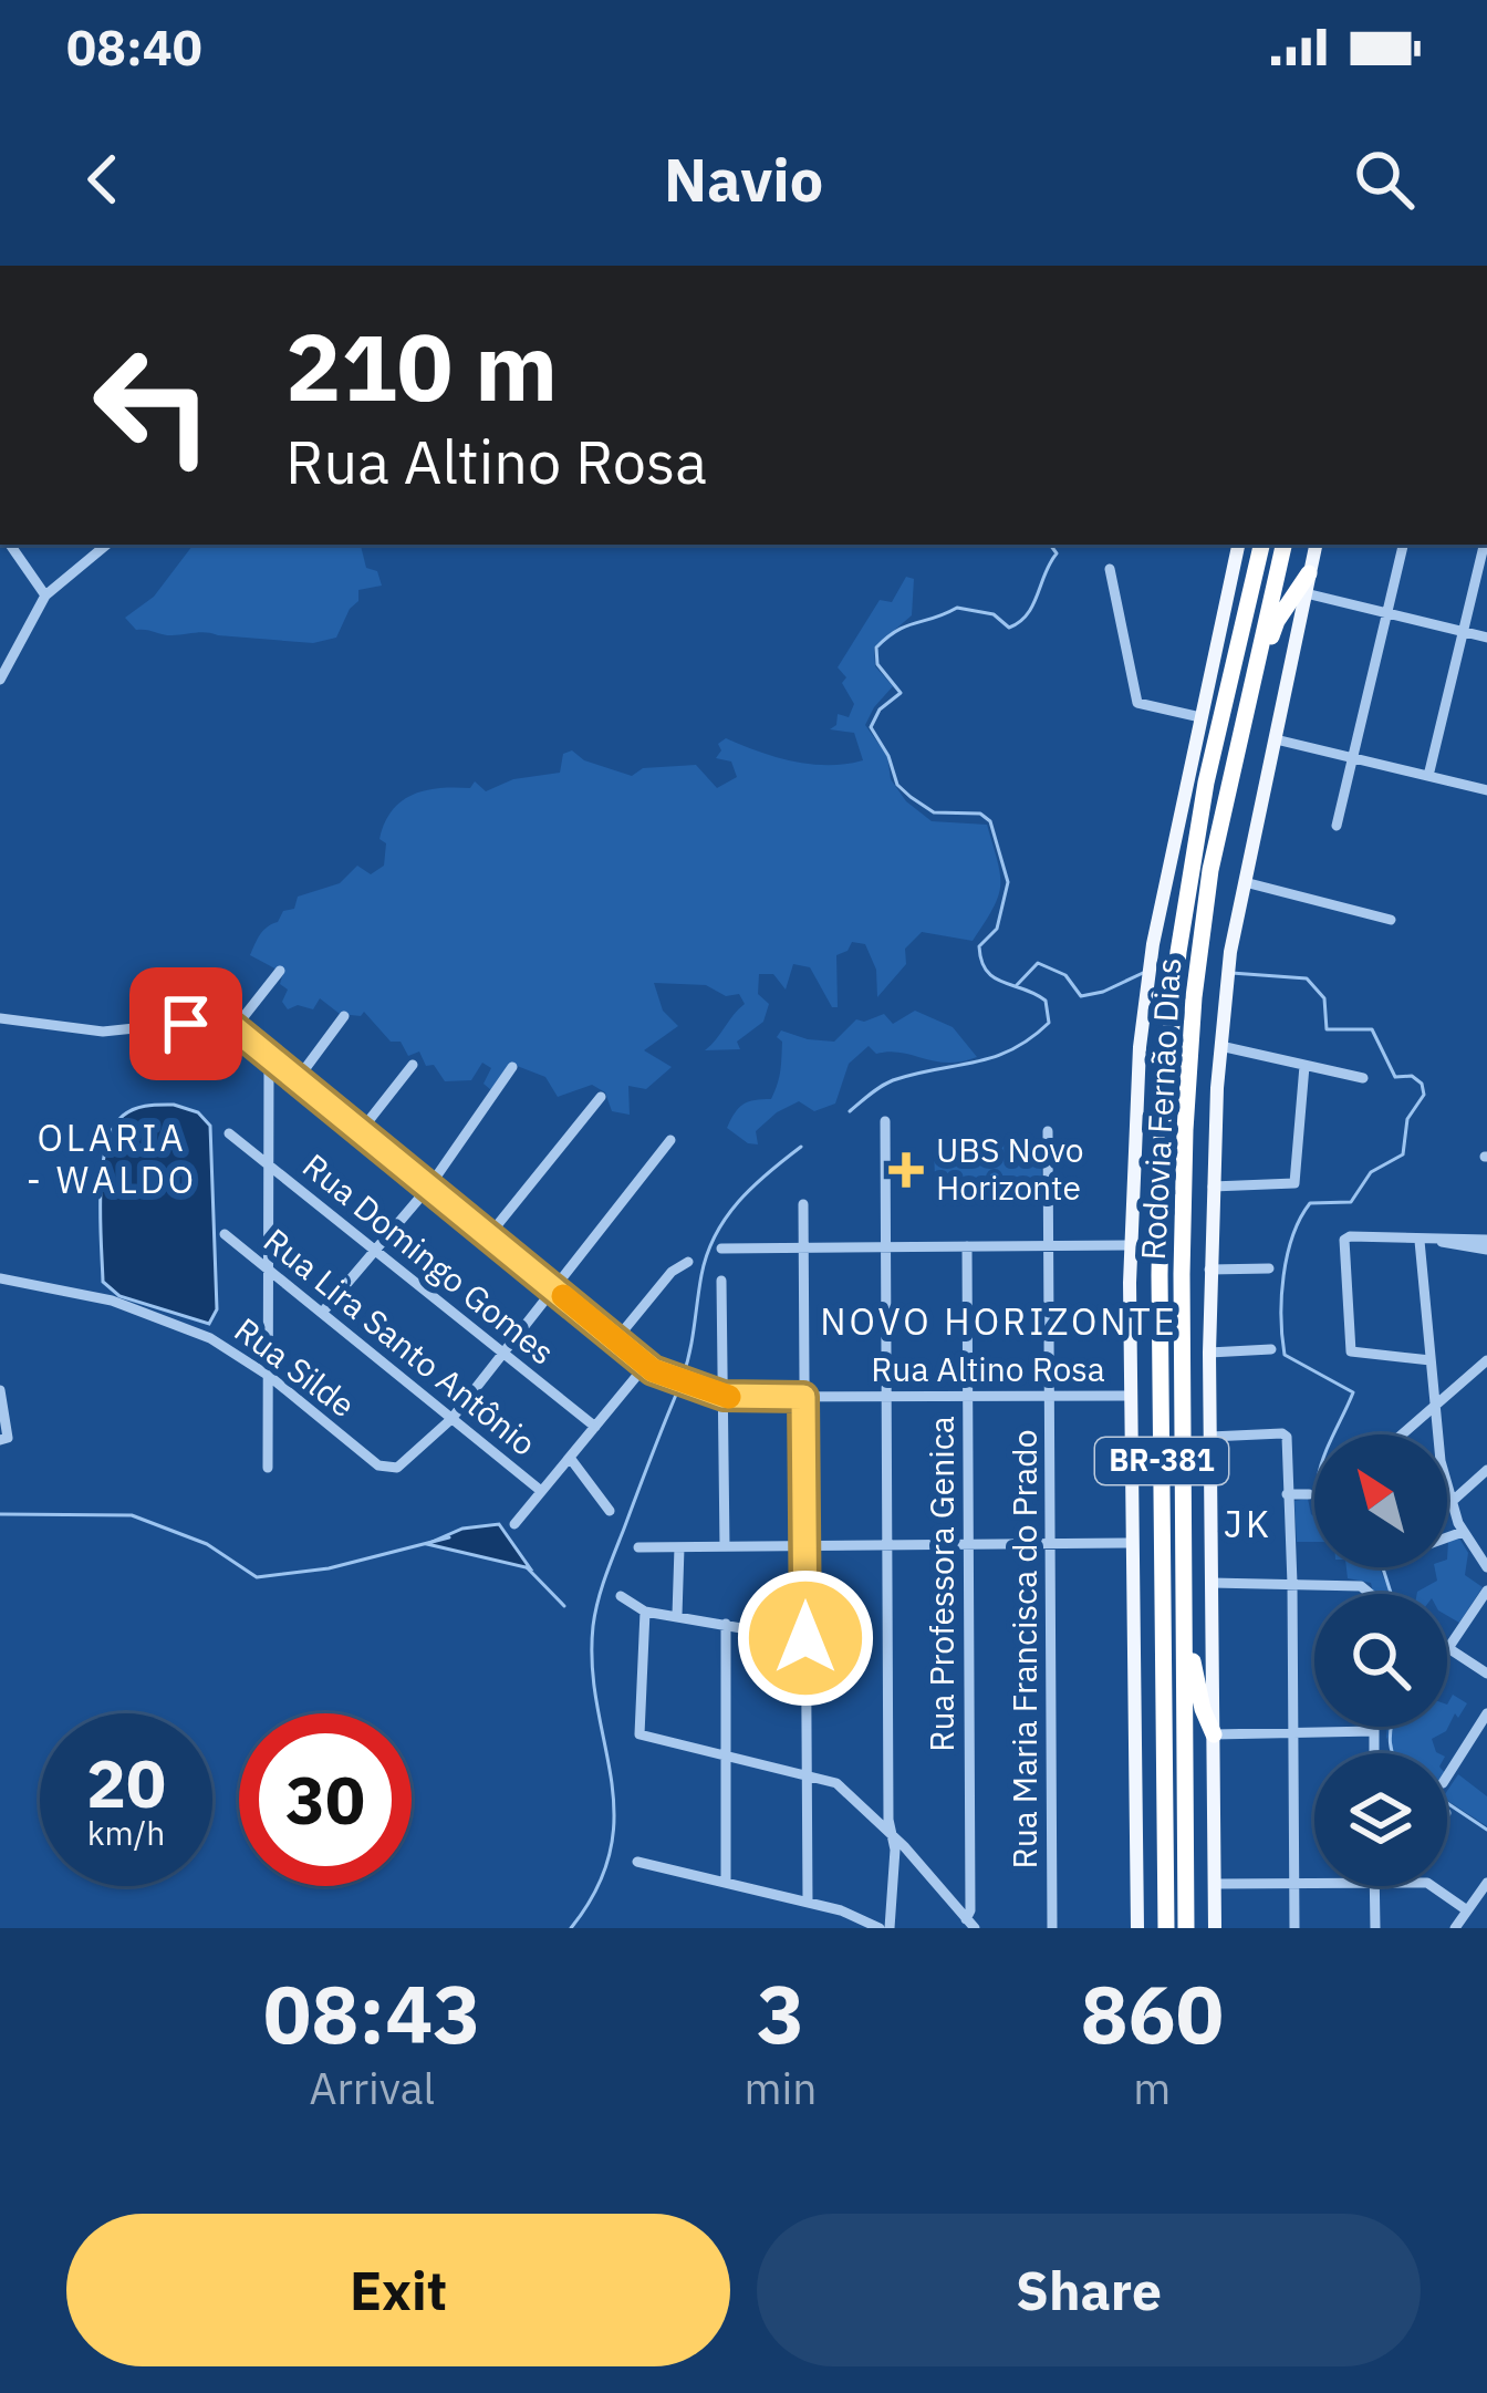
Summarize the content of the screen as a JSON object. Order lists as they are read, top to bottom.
{
  "streets": {
    "highway": ["Rodovia Fernão Dias", "BR-381"],
    "street": [
      "Rua Domingo Gomes",
      "Rua Lira Santo Antônio",
      "Rua Silde",
      "Rua Altino Rosa",
      "Rua Professora Genica",
      "Rua Maria Francisca do Prado"
    ]
  },
  "crossings": [
    ["Rua Lira Santo Antônio", "Rua Silde"],
    ["Rua Altino Rosa", "Rua Professora Genica"],
    ["Rua Altino Rosa", "Rua Maria Francisca do Prado"]
  ],
  "districts": ["OLARIA - WALDO", "NOVO HORIZONTE", "JK"],
  "places": {
    "health": ["UBS Novo Horizonte"]
  },
  "north": "top left",
  "page": {
    "status": "08:40",
    "header": "Navio",
    "turn": ["210 m", "Rua Altino Rosa"],
    "speed": "20 km/h",
    "limit": "30",
    "eta": [
      "08:43",
      "Arrival",
      "3",
      "min",
      "860",
      "m"
    ],
    "buttons": ["Exit", "Share"]
  }
}
